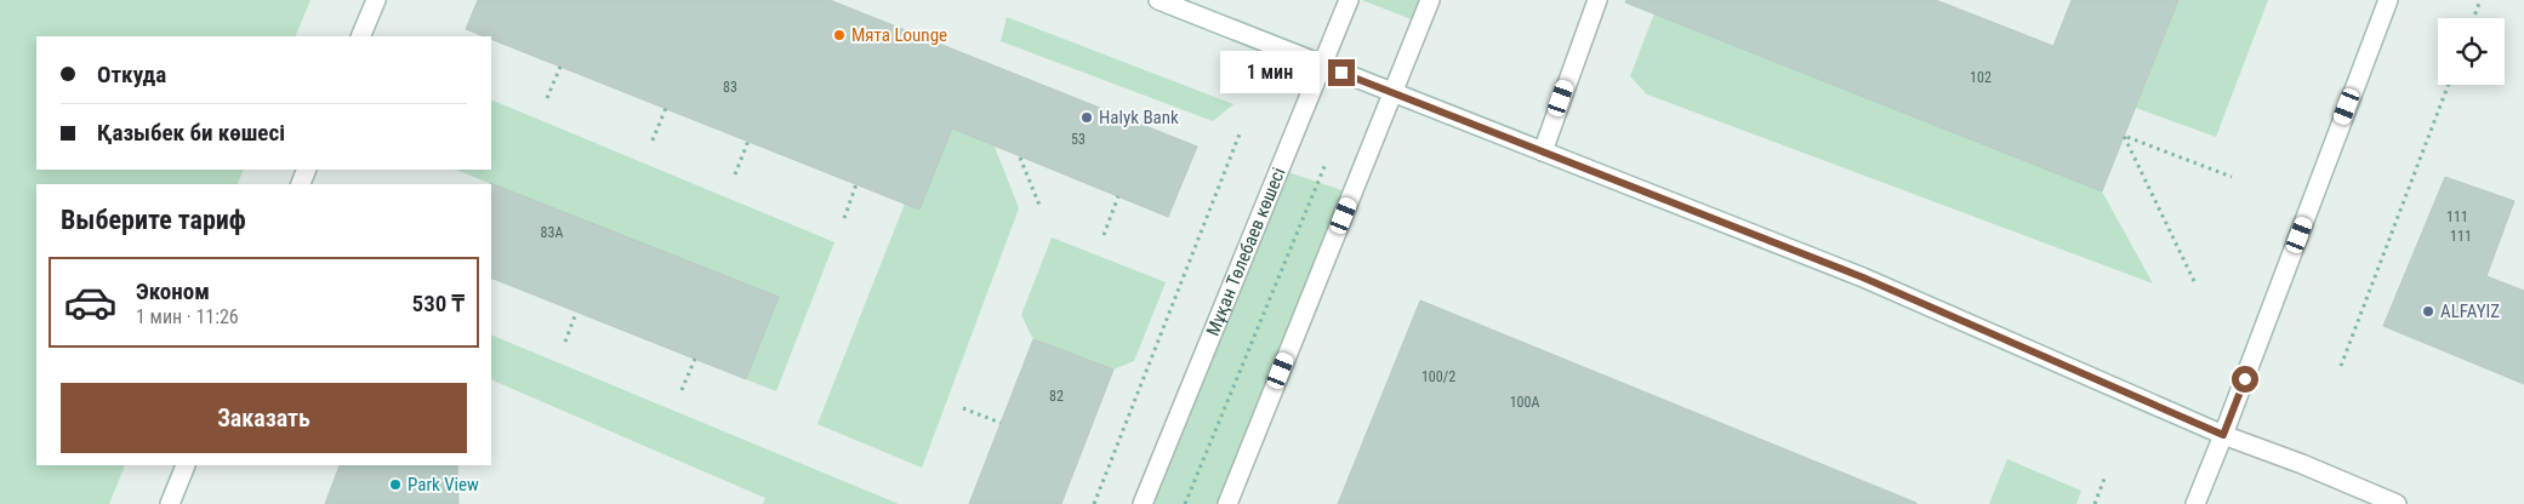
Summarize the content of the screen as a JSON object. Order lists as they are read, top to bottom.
{
  "streets": {
    "street": ["Мұқан Төлебаев көшесі"]
  },
  "places": [
    "Мята Lounge",
    "Halyk Bank",
    "ALFAYIZ",
    "Park View"
  ],
  "house_numbers": [
    "102",
    "83",
    "53",
    "111",
    "83А",
    "111",
    "100/2",
    "82",
    "100А"
  ],
  "page": {
    "banner": ["Откуда", "Қазыбек би көшесі"],
    "bubble": "1 мин",
    "heading": "Выберите тариф",
    "list": [
      {
        "name": "Эконом",
        "note": "1 мин · 11:26",
        "value": "530 ₸"
      }
    ],
    "buttons": "Заказать"
  }
}
